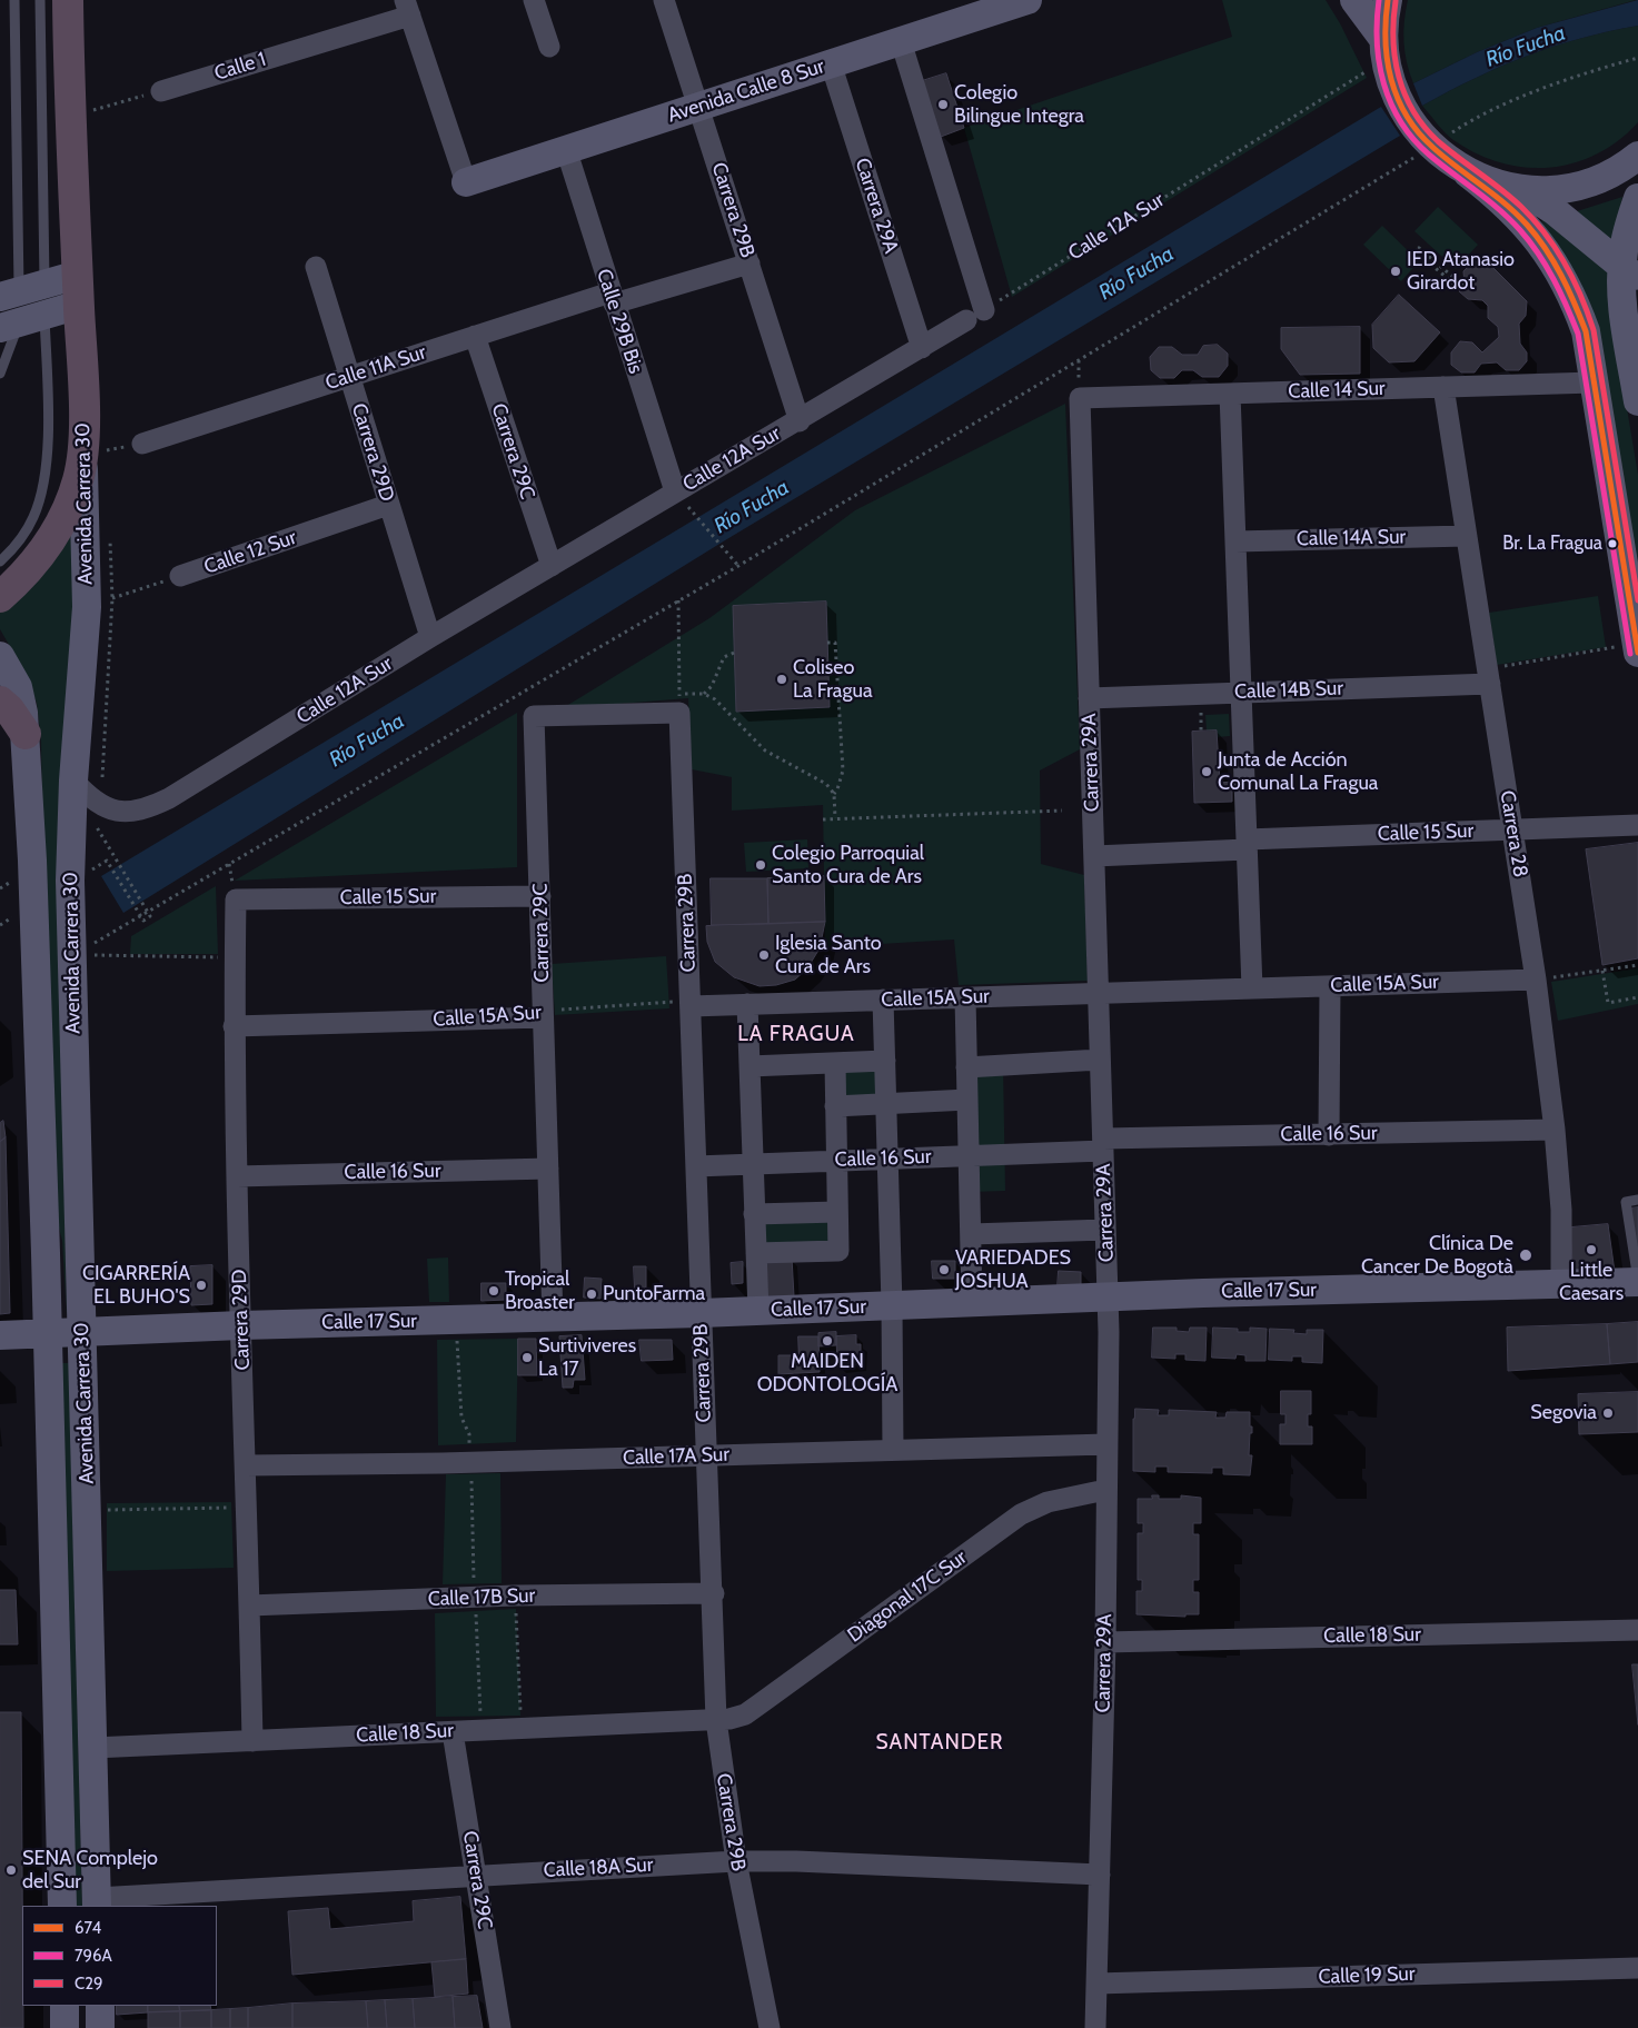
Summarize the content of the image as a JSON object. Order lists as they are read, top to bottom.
{
  "streets": {
    "highway": ["Avenida Carrera 30"],
    "main road": ["Avenida Calle 8 Sur", "Calle 17 Sur"],
    "street": [
      "Calle 1",
      "Carrera 29A",
      "Carrera 29B",
      "Calle 12A Sur",
      "Calle 29B Bis",
      "Calle 11A Sur",
      "Calle 14 Sur",
      "Carrera 29C",
      "Carrera 29D",
      "Calle 14A Sur",
      "Calle 12 Sur",
      "Calle 14B Sur",
      "Calle 15 Sur",
      "Carrera 28",
      "Calle 15A Sur",
      "Calle 16 Sur",
      "Calle 17A Sur",
      "Diagonal 17C Sur",
      "Calle 17B Sur",
      "Calle 18 Sur",
      "Calle 18A Sur",
      "Calle 19 Sur"
    ]
  },
  "crossings": [
    ["Avenida Calle 8 Sur", "Carrera 29A"],
    ["Avenida Calle 8 Sur", "Carrera 29B"],
    ["Avenida Calle 8 Sur", "Calle 29B Bis"],
    ["Carrera 29A", "Calle 12A Sur"],
    ["Carrera 29A", "Calle 14 Sur"],
    ["Carrera 29A", "Calle 14B Sur"],
    ["Carrera 29A", "Calle 15 Sur"],
    ["Carrera 29A", "Calle 15A Sur"],
    ["Carrera 29A", "Calle 16 Sur"],
    ["Carrera 29A", "Calle 17 Sur"],
    ["Carrera 29A", "Calle 17A Sur"],
    ["Carrera 29A", "Diagonal 17C Sur"],
    ["Carrera 29A", "Calle 18 Sur"],
    ["Carrera 29A", "Calle 18A Sur"],
    ["Carrera 29A", "Calle 19 Sur"],
    ["Carrera 29B", "Calle 12A Sur"],
    ["Carrera 29B", "Calle 11A Sur"],
    ["Carrera 29B", "Carrera 29C"],
    ["Carrera 29B", "Calle 15A Sur"],
    ["Carrera 29B", "Calle 16 Sur"],
    ["Carrera 29B", "Calle 17 Sur"],
    ["Carrera 29B", "Calle 17A Sur"],
    ["Carrera 29B", "Diagonal 17C Sur"],
    ["Carrera 29B", "Calle 17B Sur"],
    ["Carrera 29B", "Calle 18 Sur"],
    ["Carrera 29B", "Calle 18A Sur"],
    ["Calle 12A Sur", "Calle 29B Bis"],
    ["Calle 12A Sur", "Carrera 29C"],
    ["Calle 12A Sur", "Carrera 29D"],
    ["Calle 12A Sur", "Avenida Carrera 30"],
    ["Calle 29B Bis", "Calle 11A Sur"],
    ["Calle 11A Sur", "Carrera 29C"],
    ["Calle 11A Sur", "Carrera 29D"],
    ["Calle 14 Sur", "Carrera 28"],
    ["Carrera 29C", "Calle 15 Sur"],
    ["Carrera 29C", "Calle 15A Sur"],
    ["Carrera 29C", "Calle 16 Sur"],
    ["Carrera 29C", "Calle 17 Sur"],
    ["Carrera 29C", "Calle 18 Sur"],
    ["Carrera 29C", "Calle 18A Sur"],
    ["Carrera 29D", "Calle 12 Sur"],
    ["Carrera 29D", "Calle 15 Sur"],
    ["Carrera 29D", "Calle 15A Sur"],
    ["Carrera 29D", "Calle 16 Sur"],
    ["Carrera 29D", "Calle 17 Sur"],
    ["Carrera 29D", "Calle 17A Sur"],
    ["Carrera 29D", "Calle 17B Sur"],
    ["Carrera 29D", "Calle 18 Sur"],
    ["Avenida Carrera 30", "Calle 17 Sur"],
    ["Avenida Carrera 30", "Calle 18 Sur"],
    ["Avenida Carrera 30", "Calle 18A Sur"],
    ["Calle 14A Sur", "Carrera 28"],
    ["Calle 14B Sur", "Carrera 28"],
    ["Calle 15 Sur", "Carrera 28"],
    ["Carrera 28", "Calle 15A Sur"],
    ["Carrera 28", "Calle 16 Sur"],
    ["Carrera 28", "Calle 17 Sur"],
    ["Diagonal 17C Sur", "Calle 18 Sur"]
  ],
  "districts": ["LA FRAGUA", "SANTANDER"],
  "water": ["Río Fucha"],
  "places": [
    "Colegio Bilingue Integra",
    "IED Atanasio Girardot",
    "Br. La Fragua",
    "Coliseo La Fragua",
    "Junta de Acción Comunal La Fragua",
    "Colegio Parroquial Santo Cura de Ars",
    "Iglesia Santo Cura de Ars",
    "Little Caesars",
    "Clínica De Cancer De Bogotà",
    "VARIEDADES JOSHUA",
    "CIGARRERÍA EL BUHO'S",
    "Tropical Broaster",
    "PuntoFarma",
    "MAIDEN ODONTOLOGÍA",
    "Surtiviveres La 17",
    "Segovia",
    "SENA Complejo del Sur"
  ],
  "lines": ["transit line 674", "transit line 796A", "transit line C29"],
  "legend": ["674", "796A", "C29"]
}
